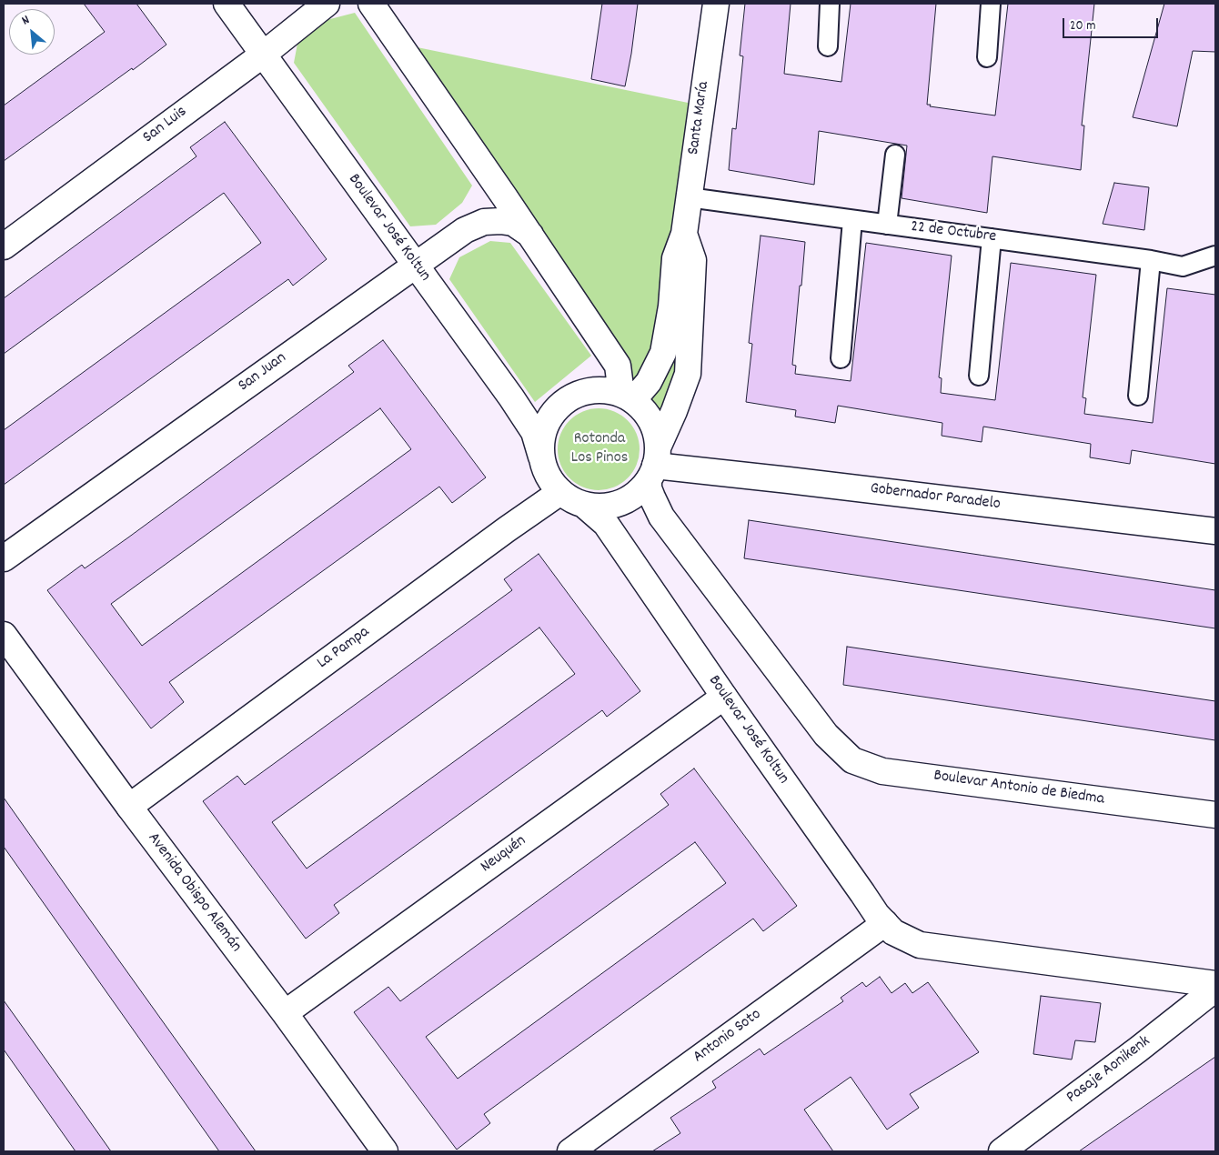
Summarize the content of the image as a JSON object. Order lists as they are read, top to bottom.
{
  "streets": {
    "street": [
      "Santa María",
      "San Luis",
      "Boulevar José Koltun",
      "San Juan",
      "Gobernador Paradelo",
      "La Pampa",
      "Boulevar Antonio de Biedma",
      "Neuquén",
      "Avenida Obispo Alemán",
      "Antonio Soto",
      "Pasaje Aonikenk"
    ],
    "lane": ["22 de Octubre"]
  },
  "crossings": [
    ["Santa María", "Boulevar José Koltun"],
    ["Santa María", "22 de Octubre"],
    ["Santa María", "Gobernador Paradelo"],
    ["Santa María", "La Pampa"],
    ["Santa María", "Boulevar Antonio de Biedma"],
    ["San Luis", "Boulevar José Koltun"],
    ["Boulevar José Koltun", "San Juan"],
    ["Boulevar José Koltun", "Gobernador Paradelo"],
    ["Boulevar José Koltun", "La Pampa"],
    ["Boulevar José Koltun", "Boulevar Antonio de Biedma"],
    ["Boulevar José Koltun", "Neuquén"],
    ["Boulevar José Koltun", "Antonio Soto"],
    ["Gobernador Paradelo", "La Pampa"],
    ["Gobernador Paradelo", "Boulevar Antonio de Biedma"],
    ["La Pampa", "Boulevar Antonio de Biedma"],
    ["La Pampa", "Avenida Obispo Alemán"],
    ["Neuquén", "Avenida Obispo Alemán"]
  ],
  "parks": ["Rotonda Los Pinos"],
  "scale_bar": "20 m",
  "north": "top left"
}
